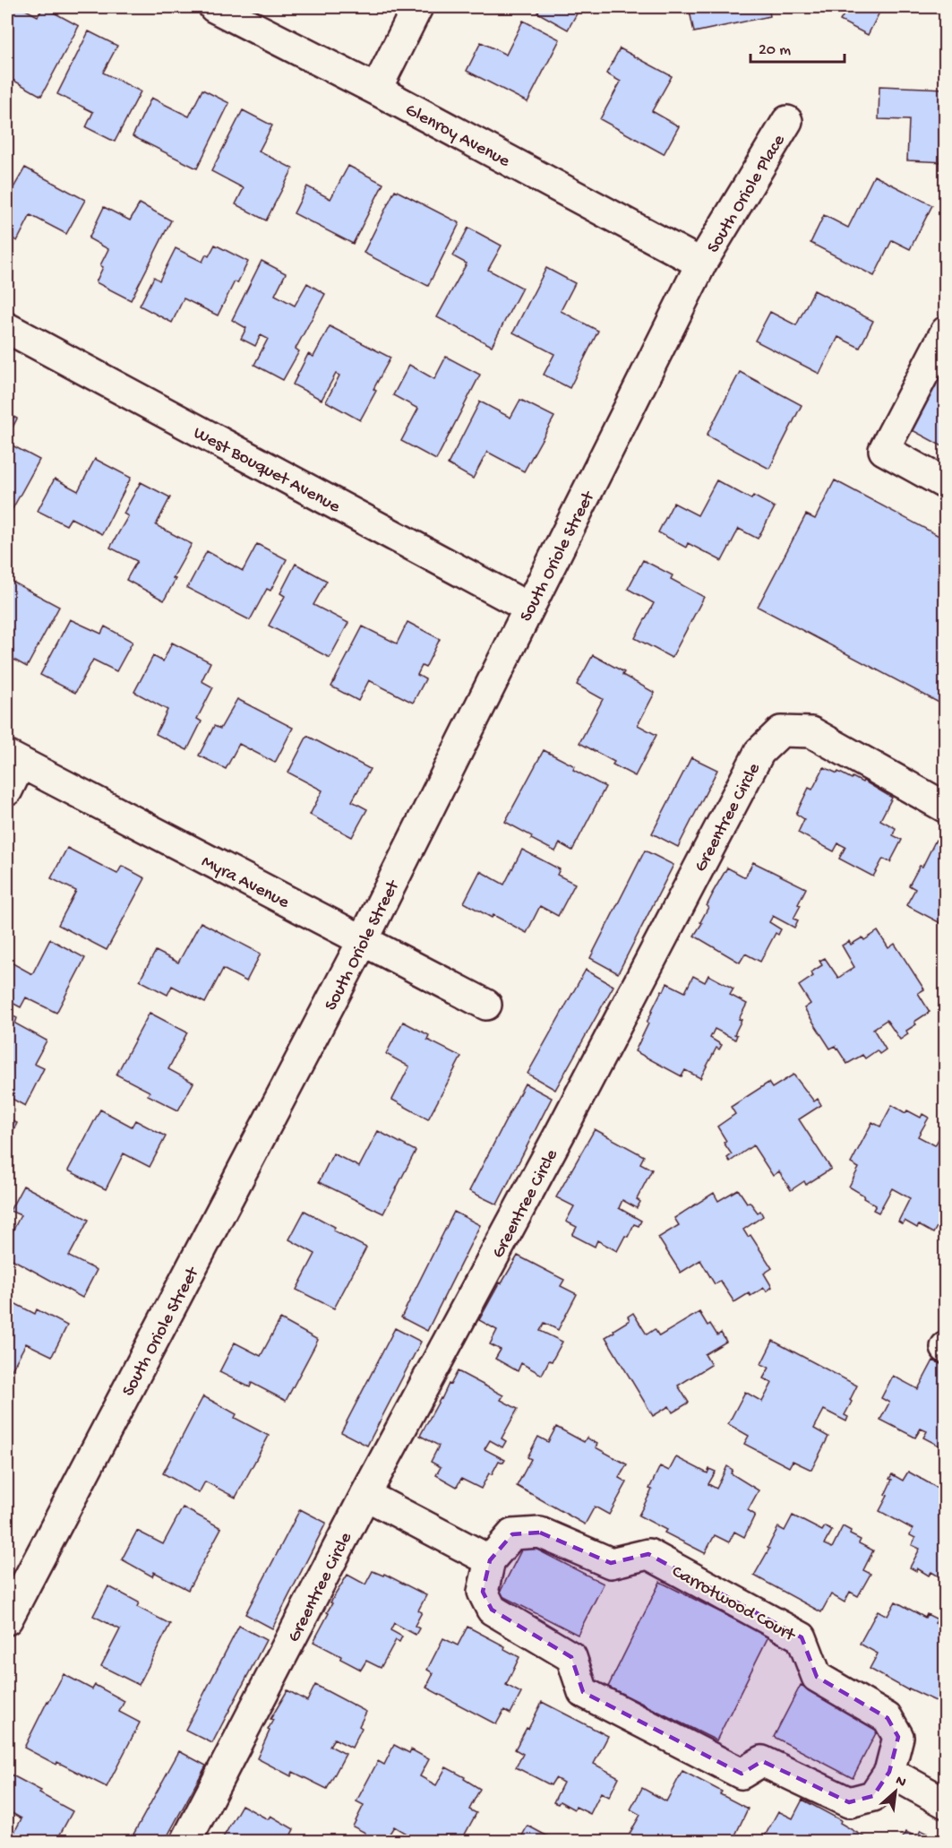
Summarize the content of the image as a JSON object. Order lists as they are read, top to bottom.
{
  "streets": {
    "street": [
      "Glenroy Avenue",
      "South Oriole Place",
      "West Bouquet Avenue",
      "South Oriole Street",
      "Greentree Circle",
      "Myra Avenue",
      "Carrotwood Court"
    ]
  },
  "crossings": [
    ["Glenroy Avenue", "South Oriole Place"],
    ["Glenroy Avenue", "South Oriole Street"],
    ["South Oriole Place", "South Oriole Street"],
    ["West Bouquet Avenue", "South Oriole Street"],
    ["South Oriole Street", "Myra Avenue"]
  ],
  "scale_bar": "20 m",
  "north": "top right"
}
